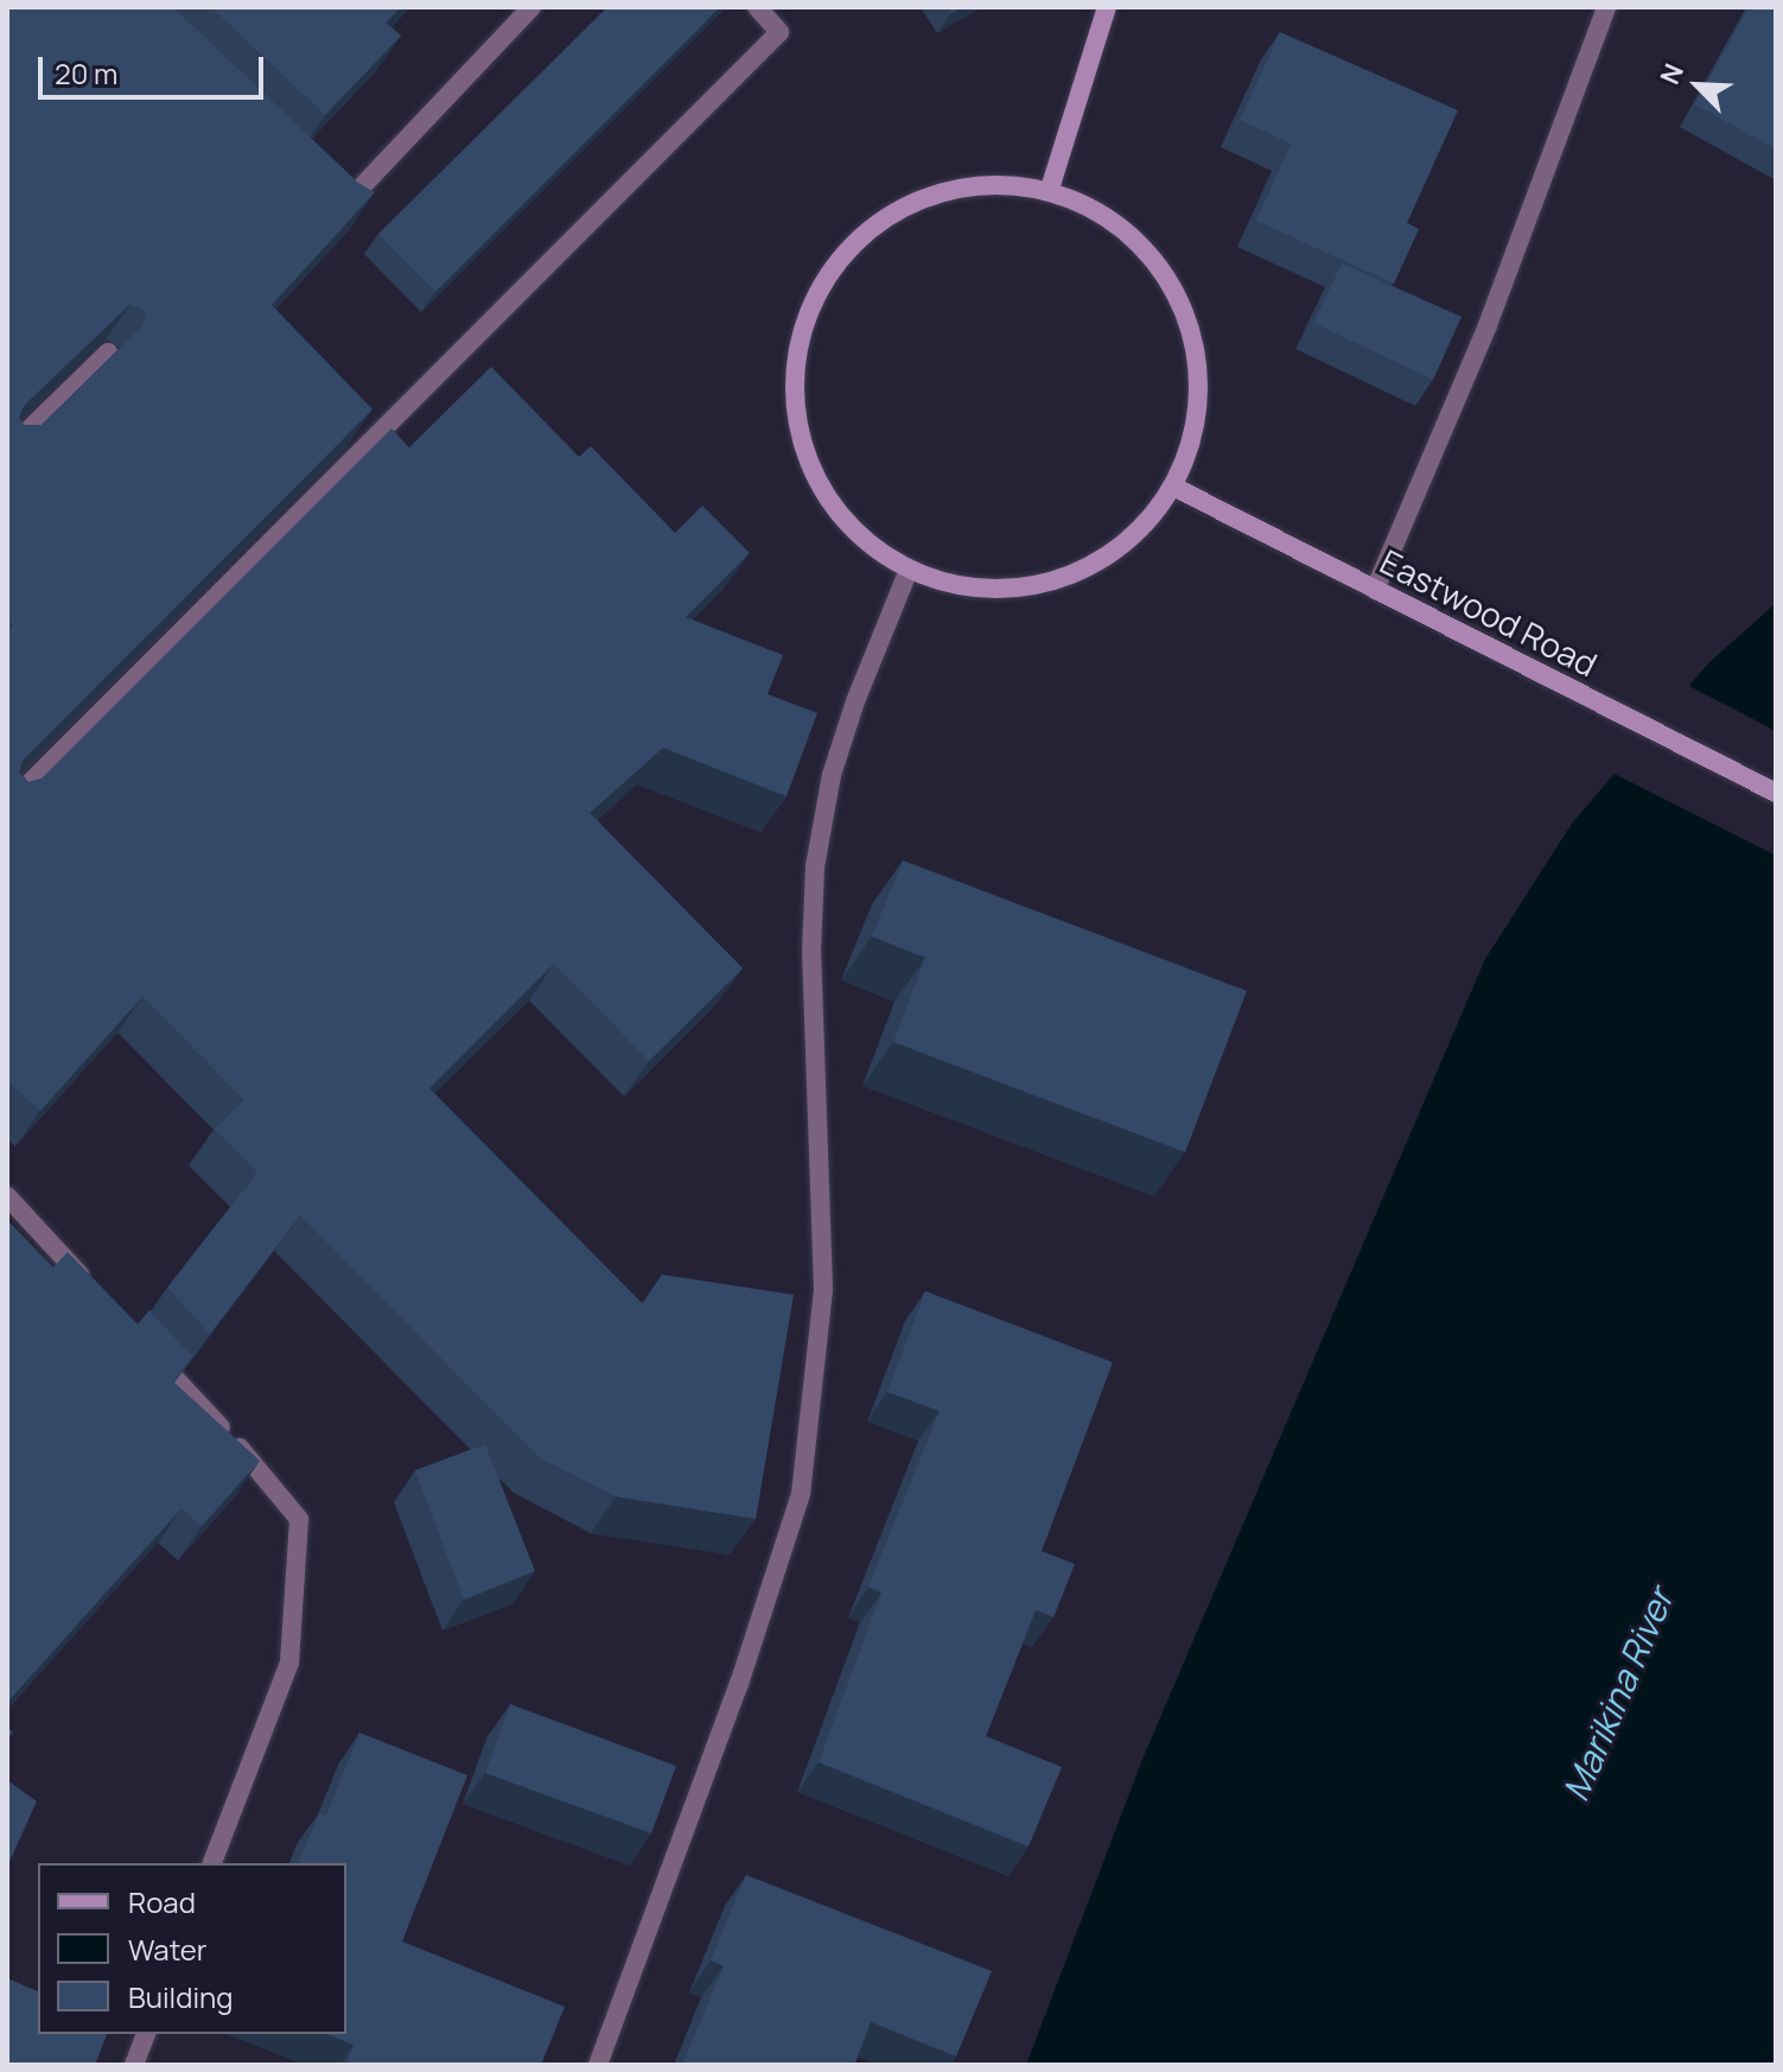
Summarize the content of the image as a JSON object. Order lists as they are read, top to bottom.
{
  "streets": {
    "main road": ["Eastwood Road"]
  },
  "water": ["Marikina River"],
  "legend": ["Road", "Water", "Building"],
  "scale_bar": "20 m",
  "north": "top left"
}
